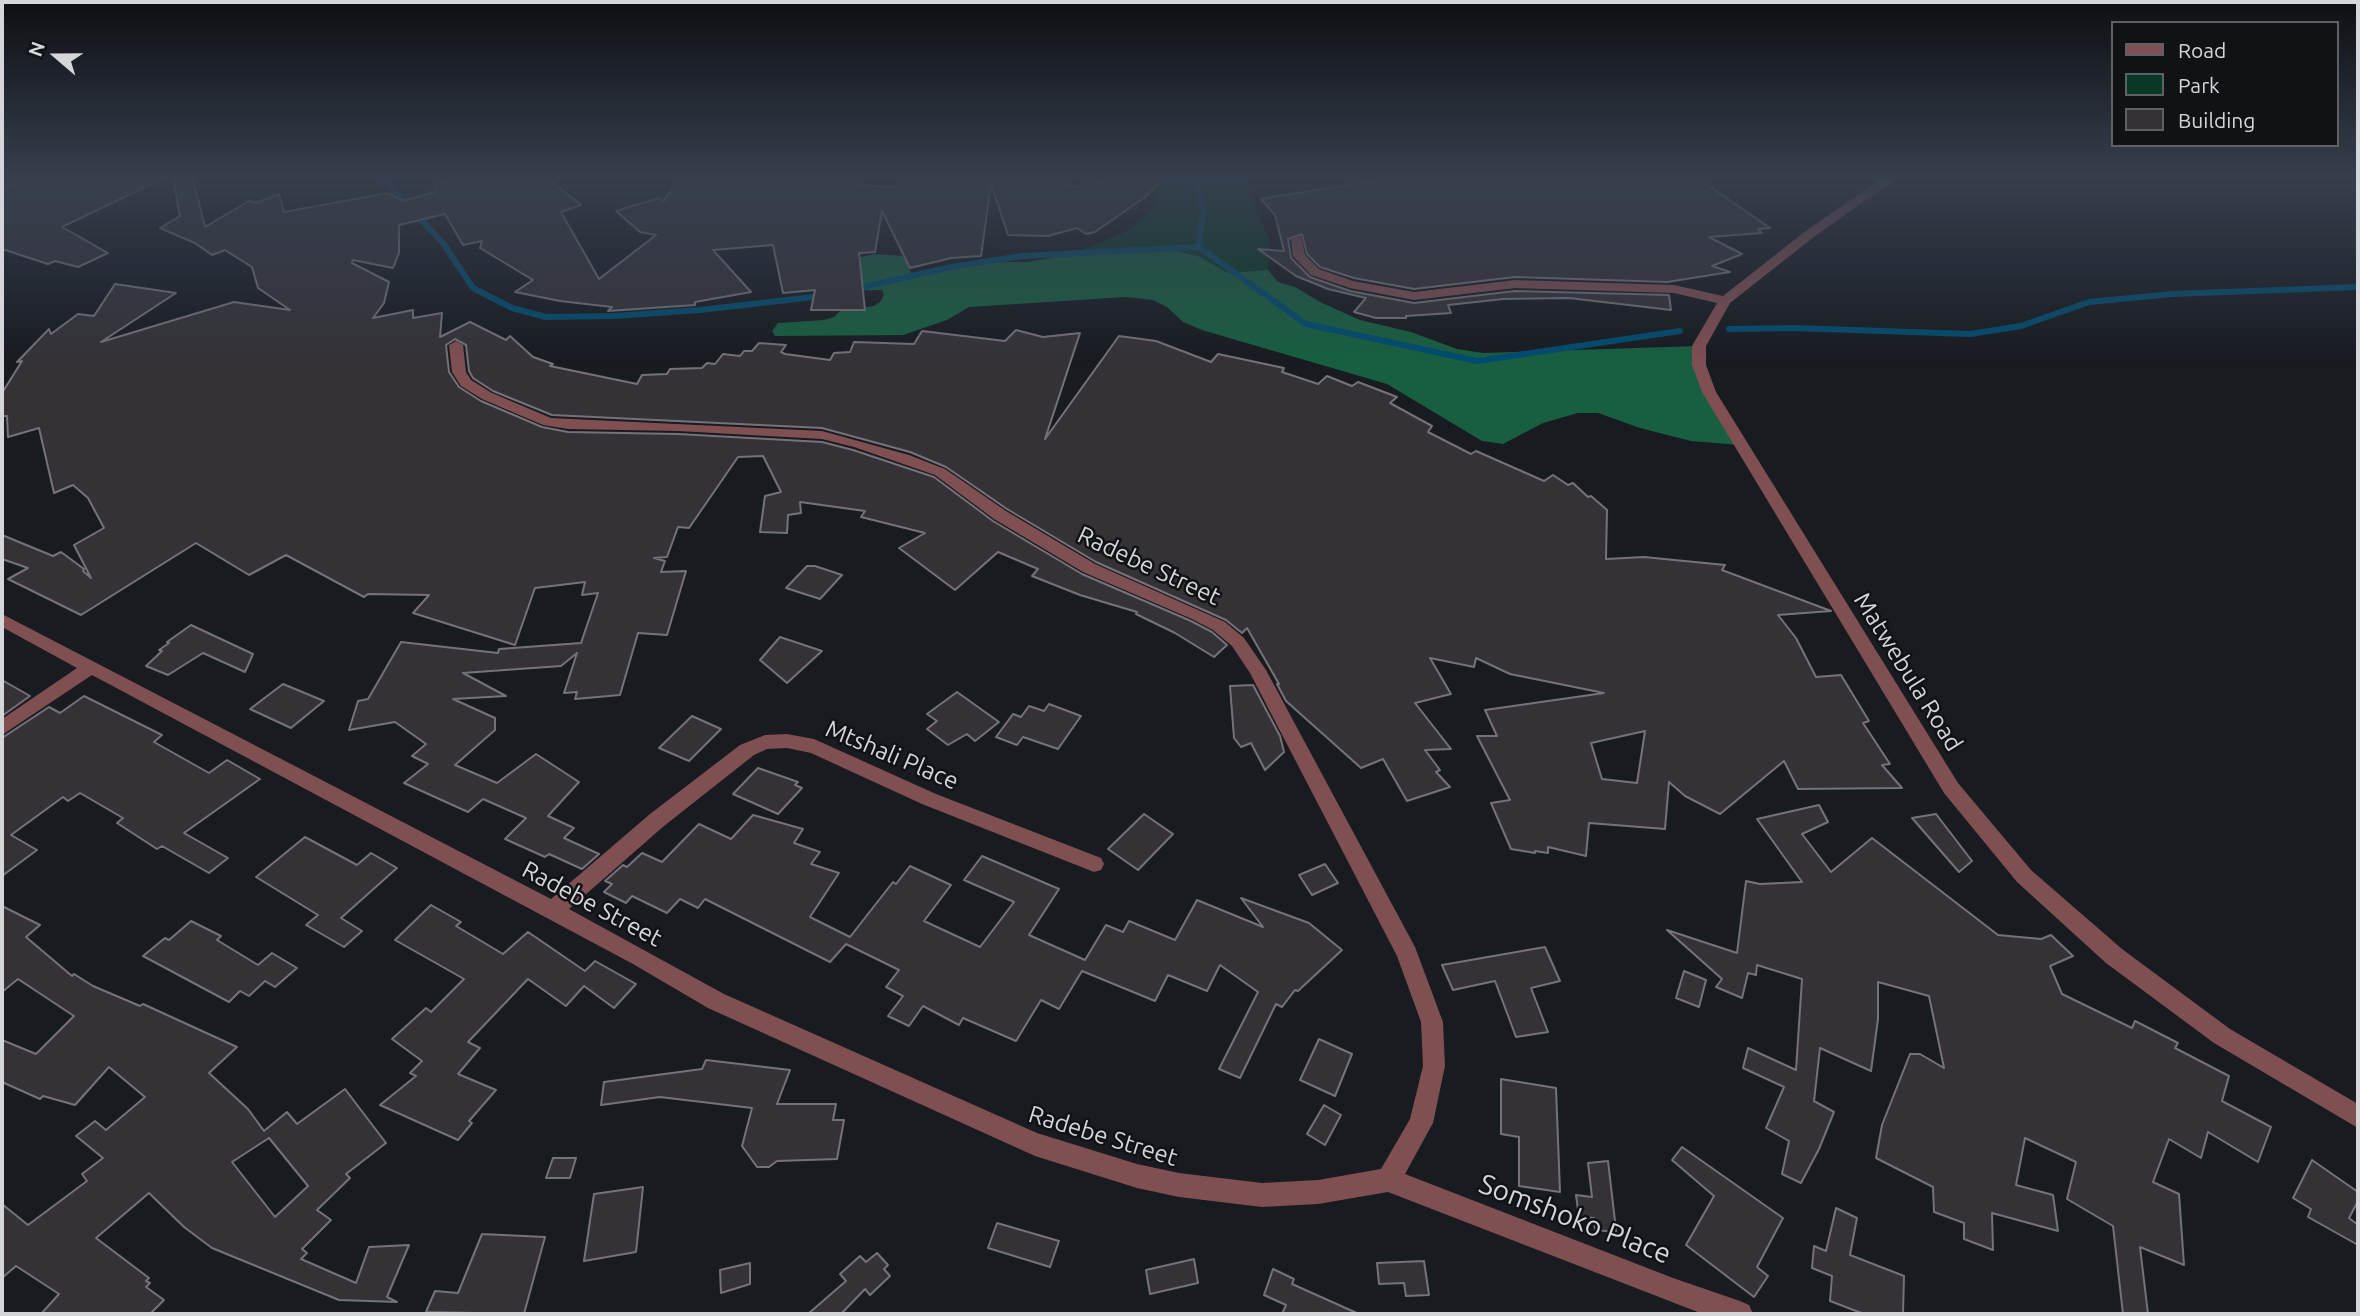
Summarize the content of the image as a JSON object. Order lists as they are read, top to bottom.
{
  "streets": {
    "street": [
      "Radebe Street",
      "Matwebula Road",
      "Mtshali Place",
      "Somshoko Place"
    ]
  },
  "crossings": [
    ["Radebe Street", "Mtshali Place"],
    ["Radebe Street", "Somshoko Place"]
  ],
  "legend": ["Road", "Park", "Building"],
  "north": "left"
}
